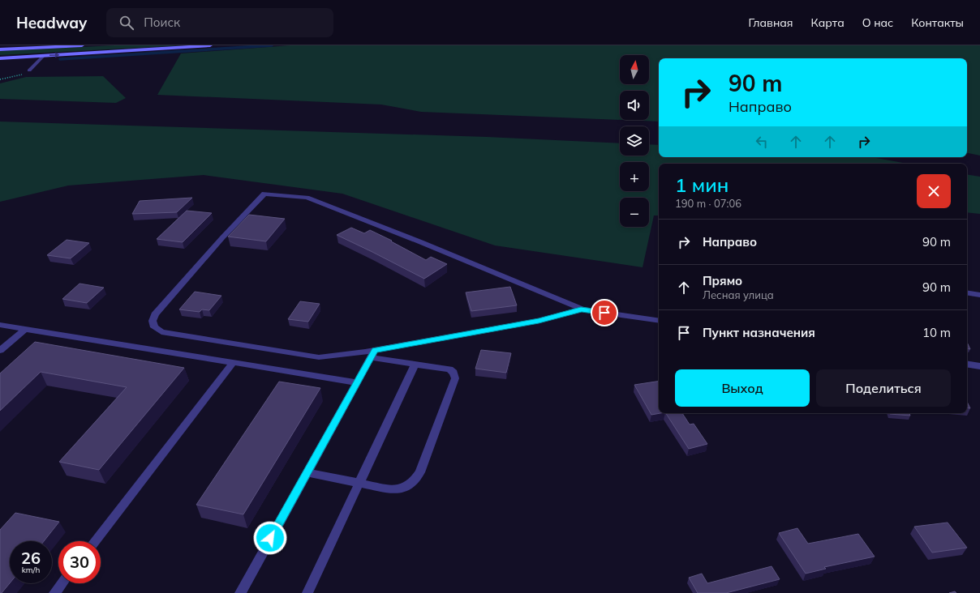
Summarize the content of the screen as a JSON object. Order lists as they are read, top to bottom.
{
  "north": "top",
  "page": {
    "header": "Headway",
    "search": "Поиск",
    "nav": [
      "Главная",
      "Карта",
      "О нас",
      "Контакты"
    ],
    "map_buttons": ["+", "−"],
    "turn": ["90 m", "Направо"],
    "heading": ["1 мин", "190 m · 07:06"],
    "list": [
      {
        "name": "Направо",
        "value": "90 m"
      },
      {
        "name": "Прямо",
        "note": "Лесная улица",
        "value": "90 m"
      },
      {
        "name": "Пункт назначения",
        "value": "10 m"
      }
    ],
    "buttons": ["Выход", "Поделиться"],
    "speed": "26 km/h",
    "limit": "30"
  }
}
